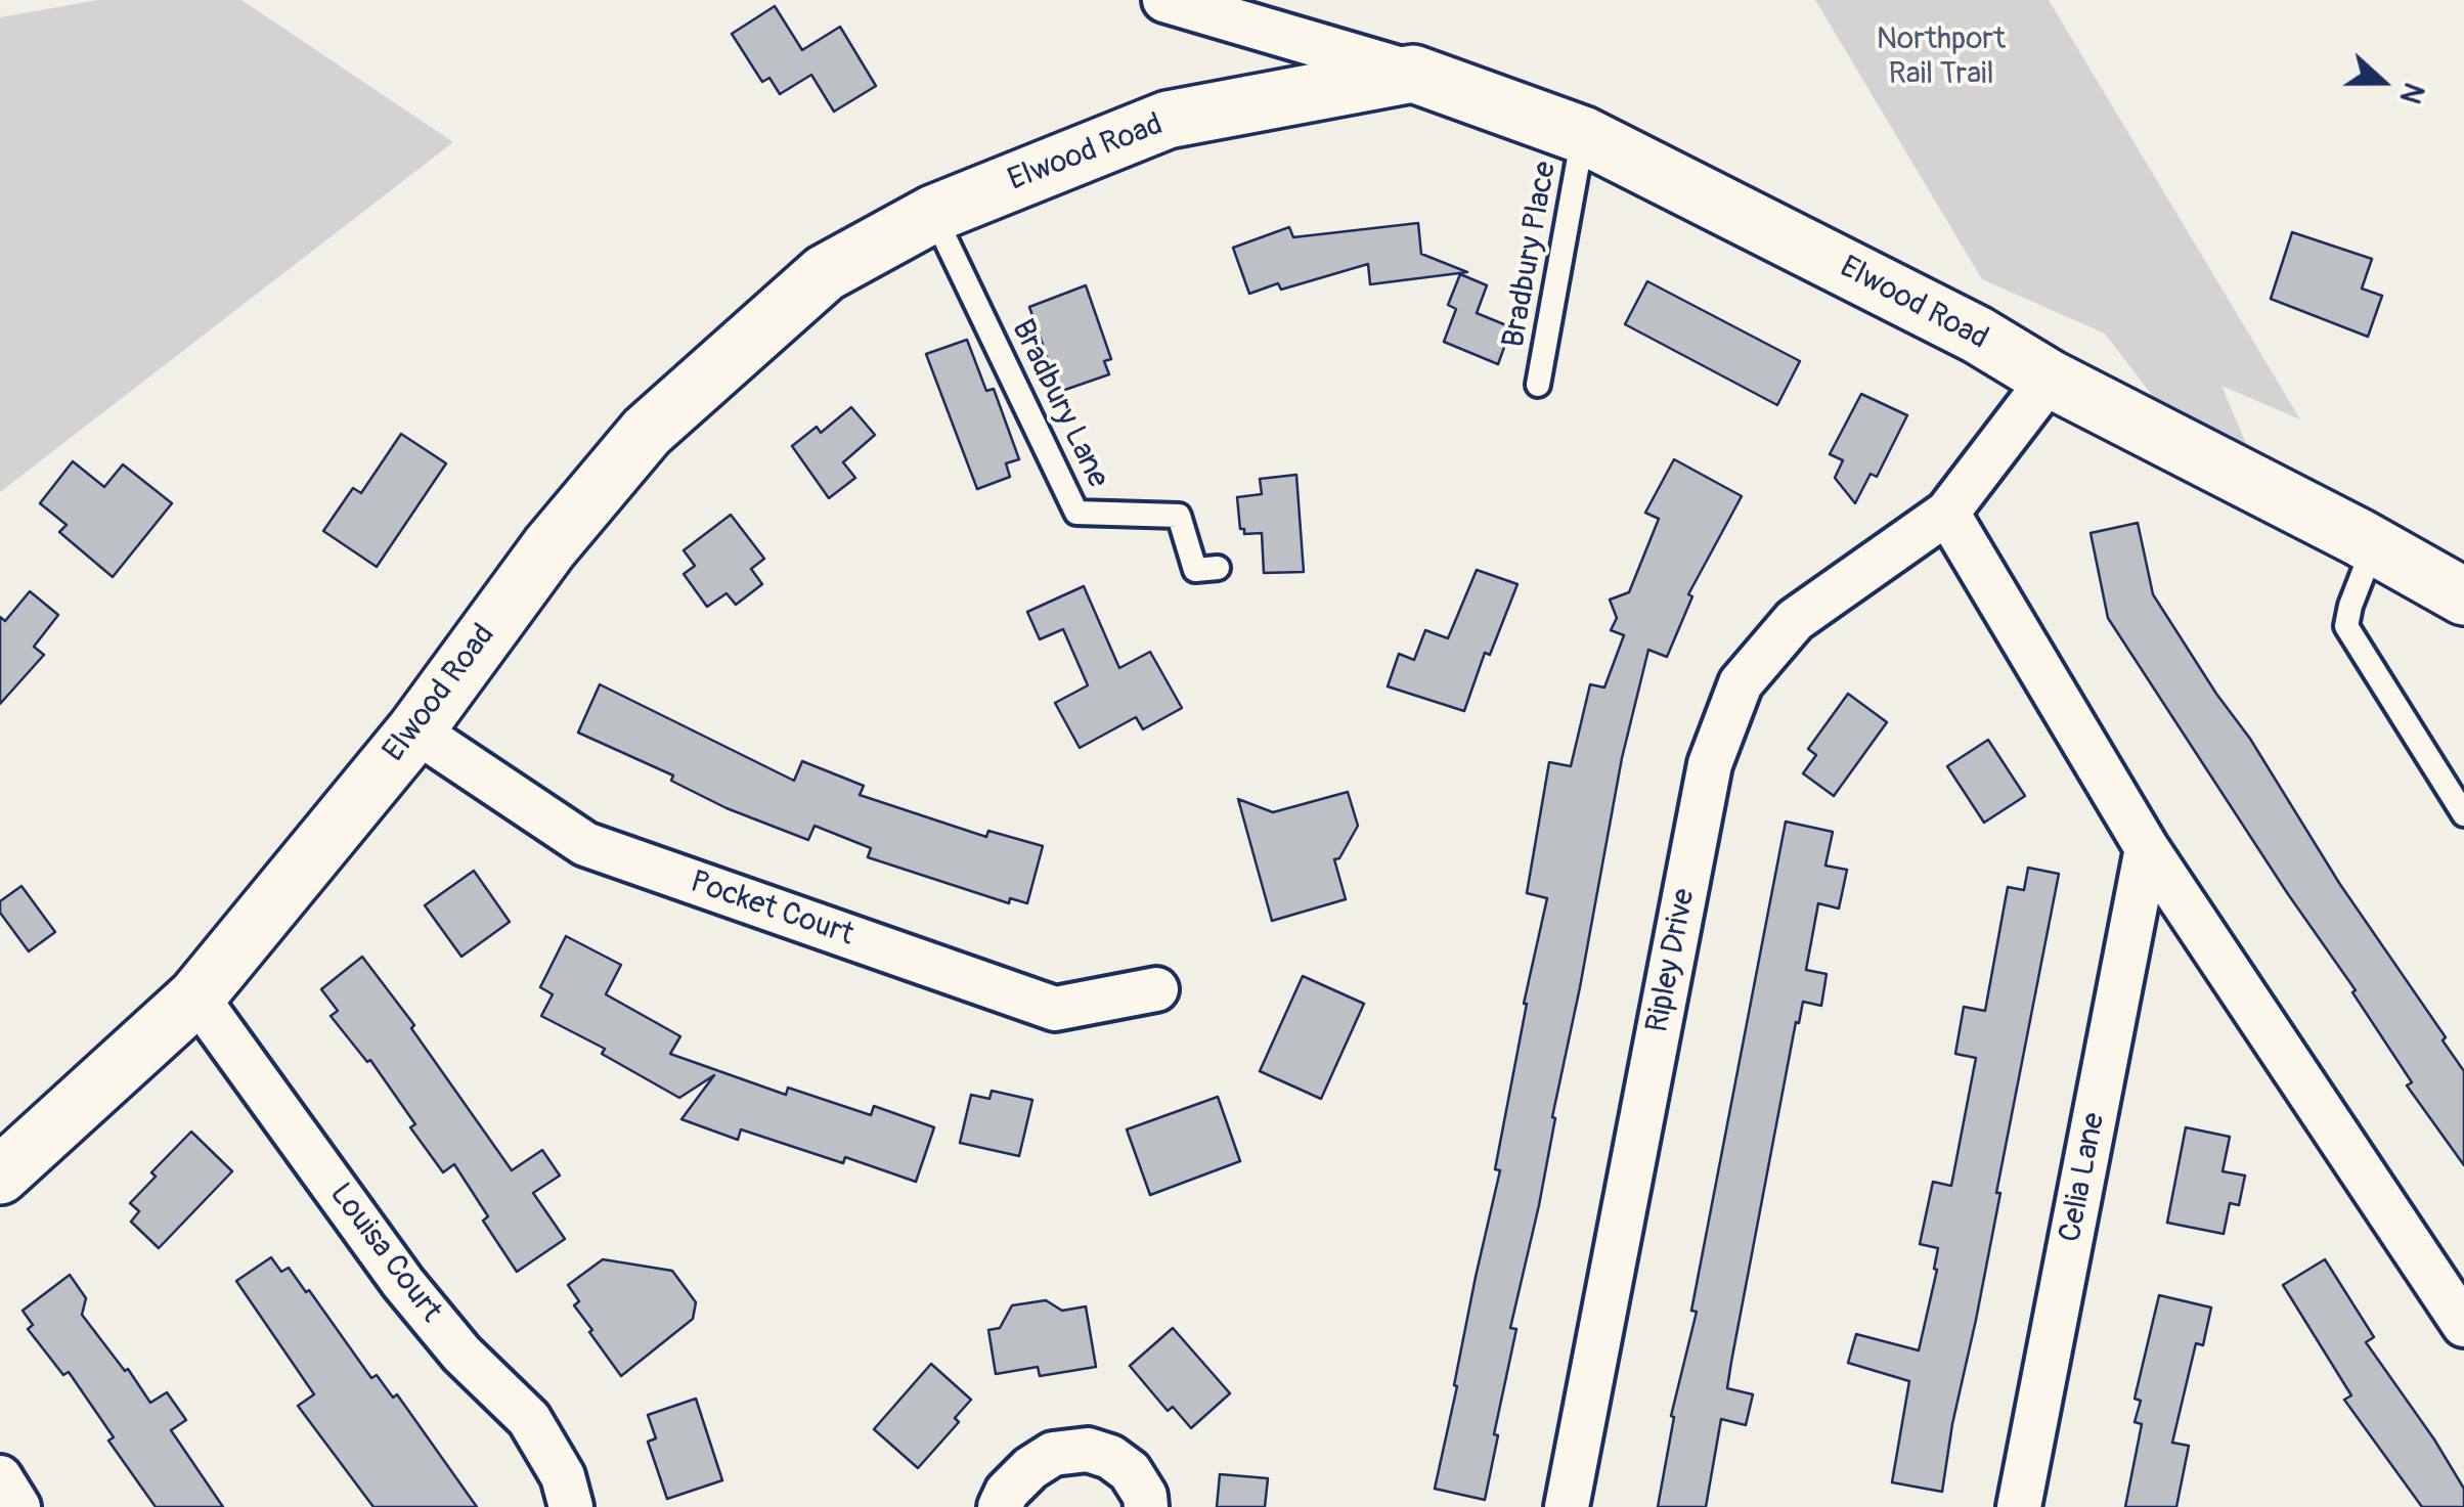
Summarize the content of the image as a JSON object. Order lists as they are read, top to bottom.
{
  "streets": {
    "main road": ["Elwood Road"],
    "street": [
      "Pocket Court",
      "Ripley Drive",
      "Celia Lane",
      "Louisa Court"
    ],
    "lane": ["Bradbury Place", "Bradbury Lane"]
  },
  "crossings": [
    ["Elwood Road", "Bradbury Place"],
    ["Elwood Road", "Bradbury Lane"],
    ["Elwood Road", "Pocket Court"],
    ["Elwood Road", "Ripley Drive"],
    ["Elwood Road", "Louisa Court"]
  ],
  "parks": ["Northport Rail Trail"],
  "north": "right"
}
